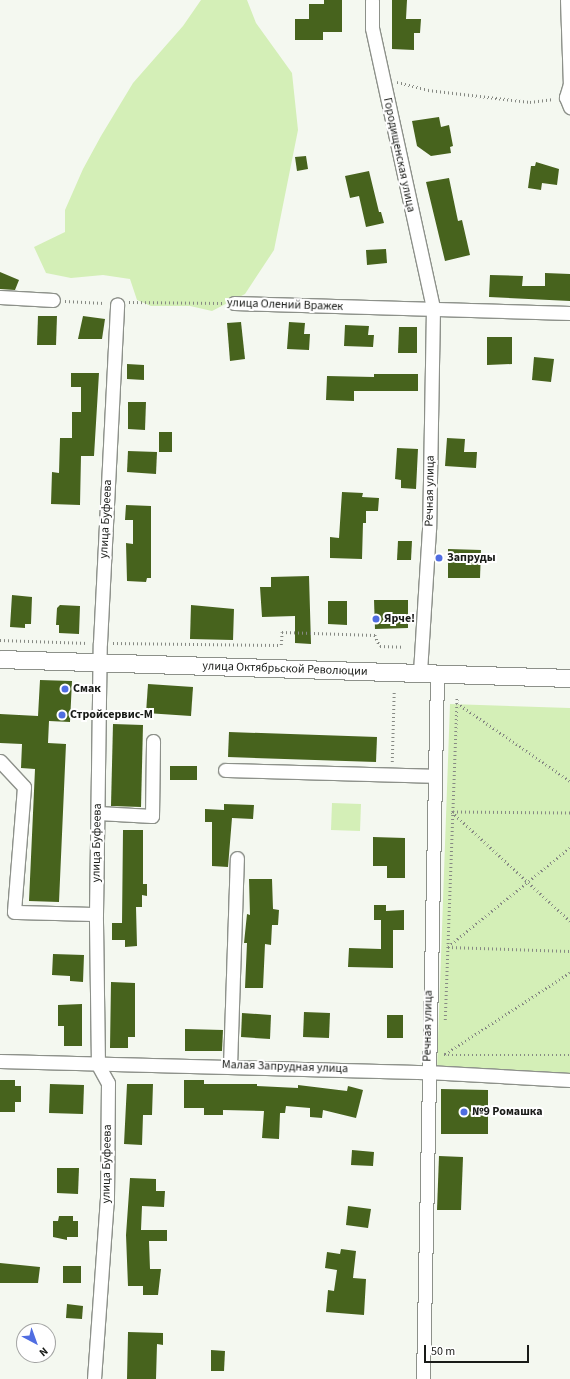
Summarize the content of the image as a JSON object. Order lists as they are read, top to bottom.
{
  "streets": {
    "main road": ["улица Октябрьской Революции"],
    "street": [
      "Городищенская улица",
      "улица Олений Вражек",
      "Речная улица",
      "улица Буфеева",
      "Малая Запрудная улица"
    ]
  },
  "crossings": [
    ["Городищенская улица", "улица Олений Вражек"],
    ["Городищенская улица", "Речная улица"],
    ["улица Олений Вражек", "Речная улица"],
    ["улица Олений Вражек", "улица Буфеева"],
    ["Речная улица", "улица Октябрьской Революции"],
    ["Речная улица", "Малая Запрудная улица"],
    ["улица Буфеева", "улица Октябрьской Революции"],
    ["улица Буфеева", "Малая Запрудная улица"]
  ],
  "places": [
    "Запруды",
    "Ярче!",
    "Смак",
    "Стройсервис-М",
    "№9 Ромашка"
  ],
  "scale_bar": "50 m",
  "north": "bottom right"
}
